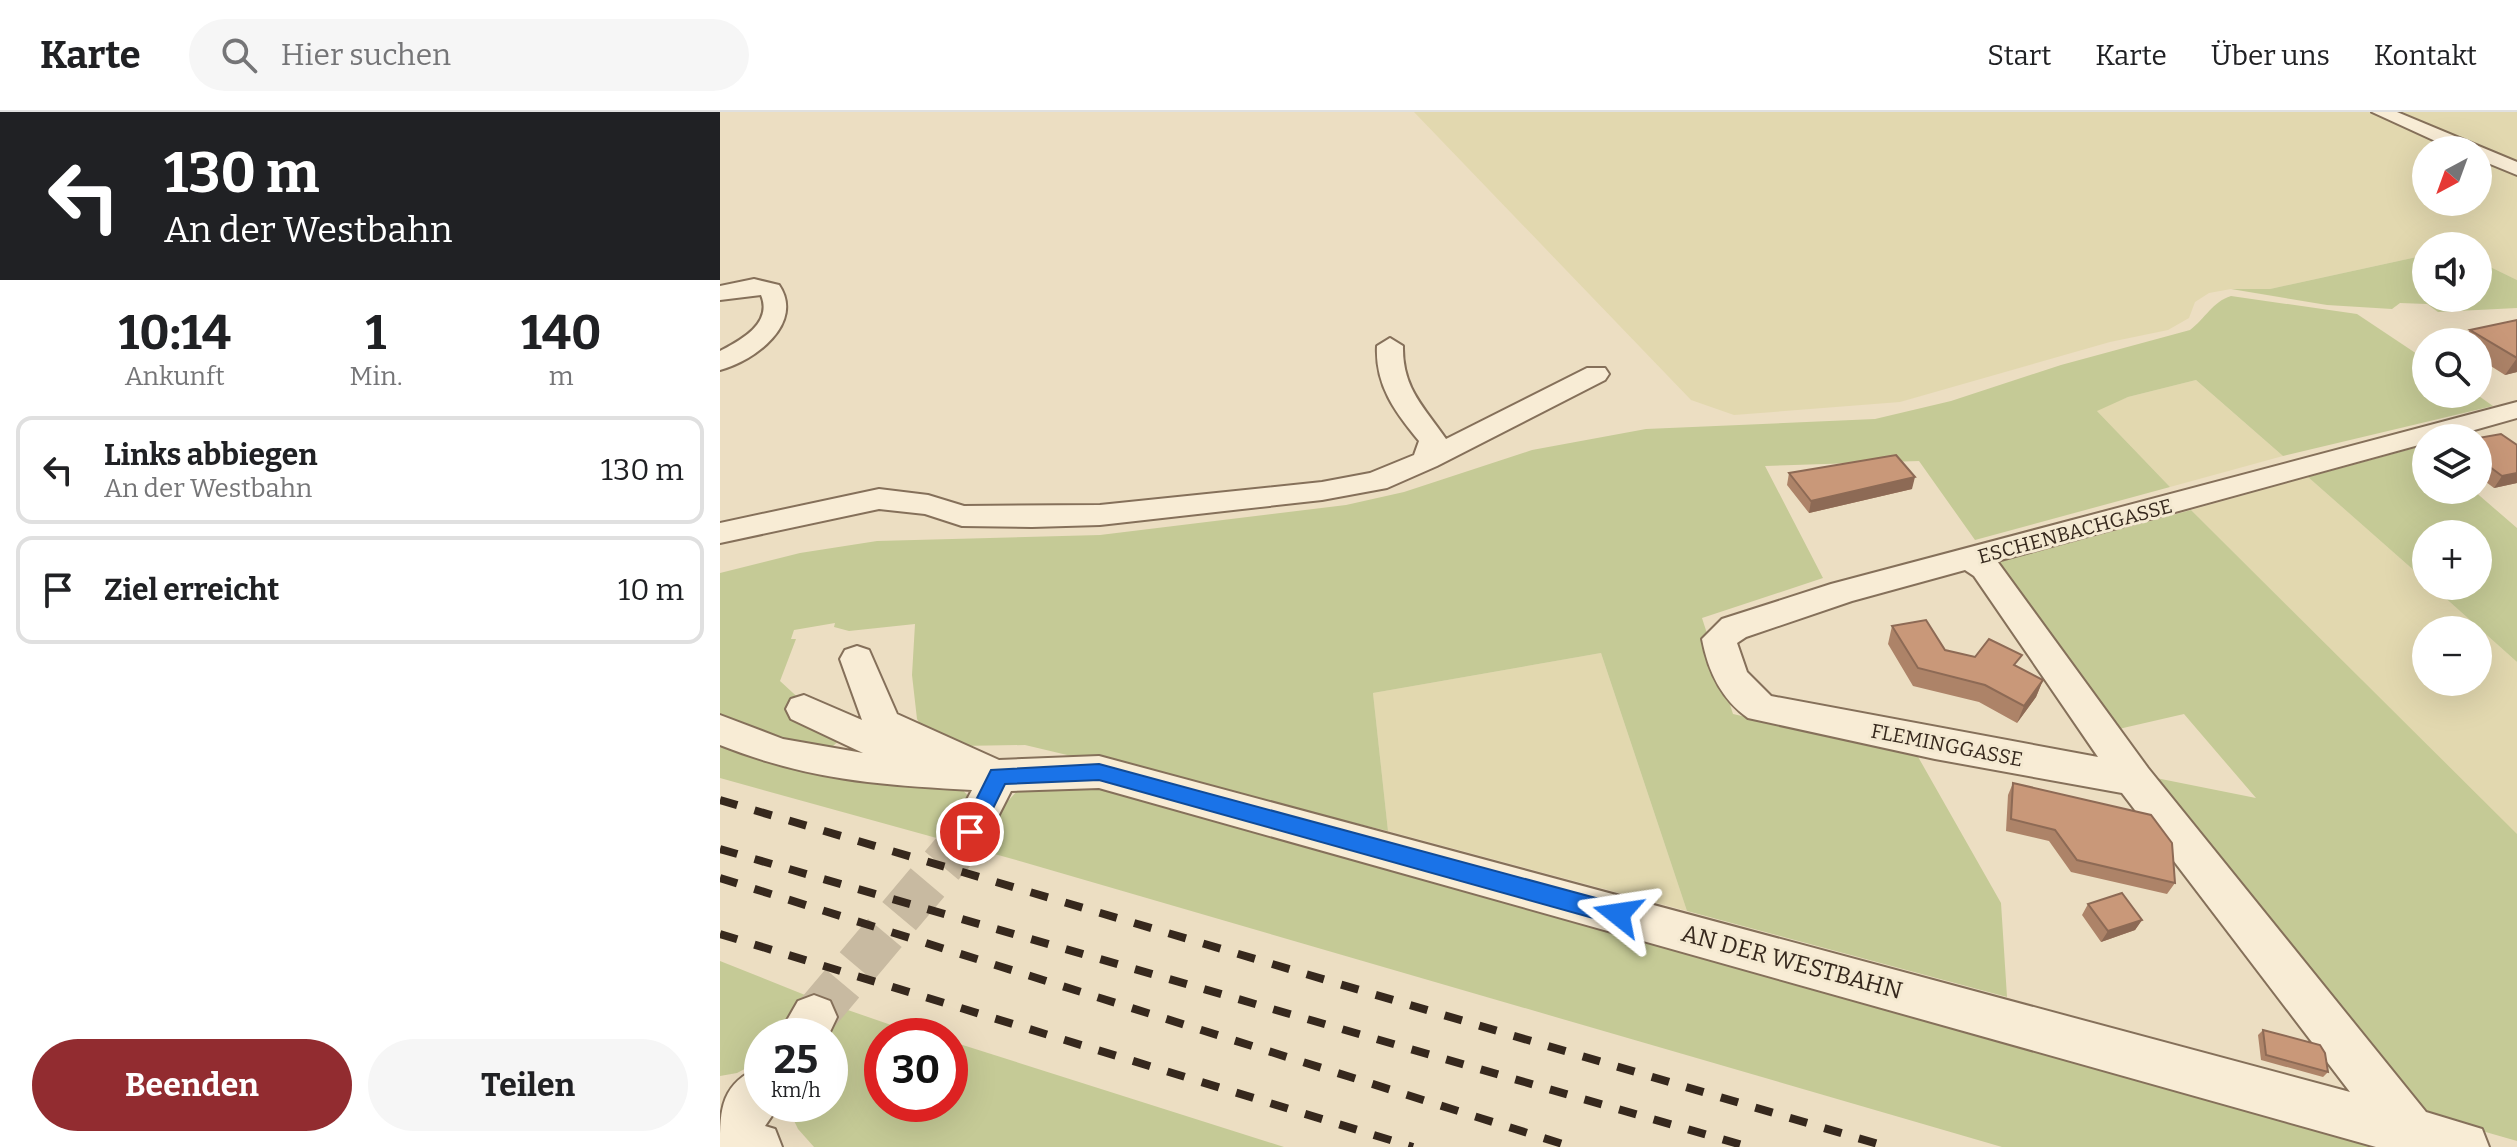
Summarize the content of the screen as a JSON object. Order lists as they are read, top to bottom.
{
  "streets": {
    "street": ["ESCHENBACHGASSE", "FLEMINGGASSE", "AN DER WESTBAHN"]
  },
  "crossings": [
    ["ESCHENBACHGASSE", "FLEMINGGASSE"]
  ],
  "north": "bottom left",
  "page": {
    "header": "Karte",
    "search": "Hier suchen",
    "nav": [
      "Start",
      "Karte",
      "Über uns",
      "Kontakt"
    ],
    "turn": ["130 m", "An der Westbahn"],
    "map_buttons": ["+", "−"],
    "eta": [
      "10:14",
      "Ankunft",
      "1",
      "Min.",
      "140",
      "m"
    ],
    "list": [
      {
        "name": "Links abbiegen",
        "note": "An der Westbahn",
        "value": "130 m"
      },
      {
        "name": "Ziel erreicht",
        "value": "10 m"
      }
    ],
    "speed": "25 km/h",
    "limit": "30",
    "buttons": ["Beenden", "Teilen"]
  }
}
